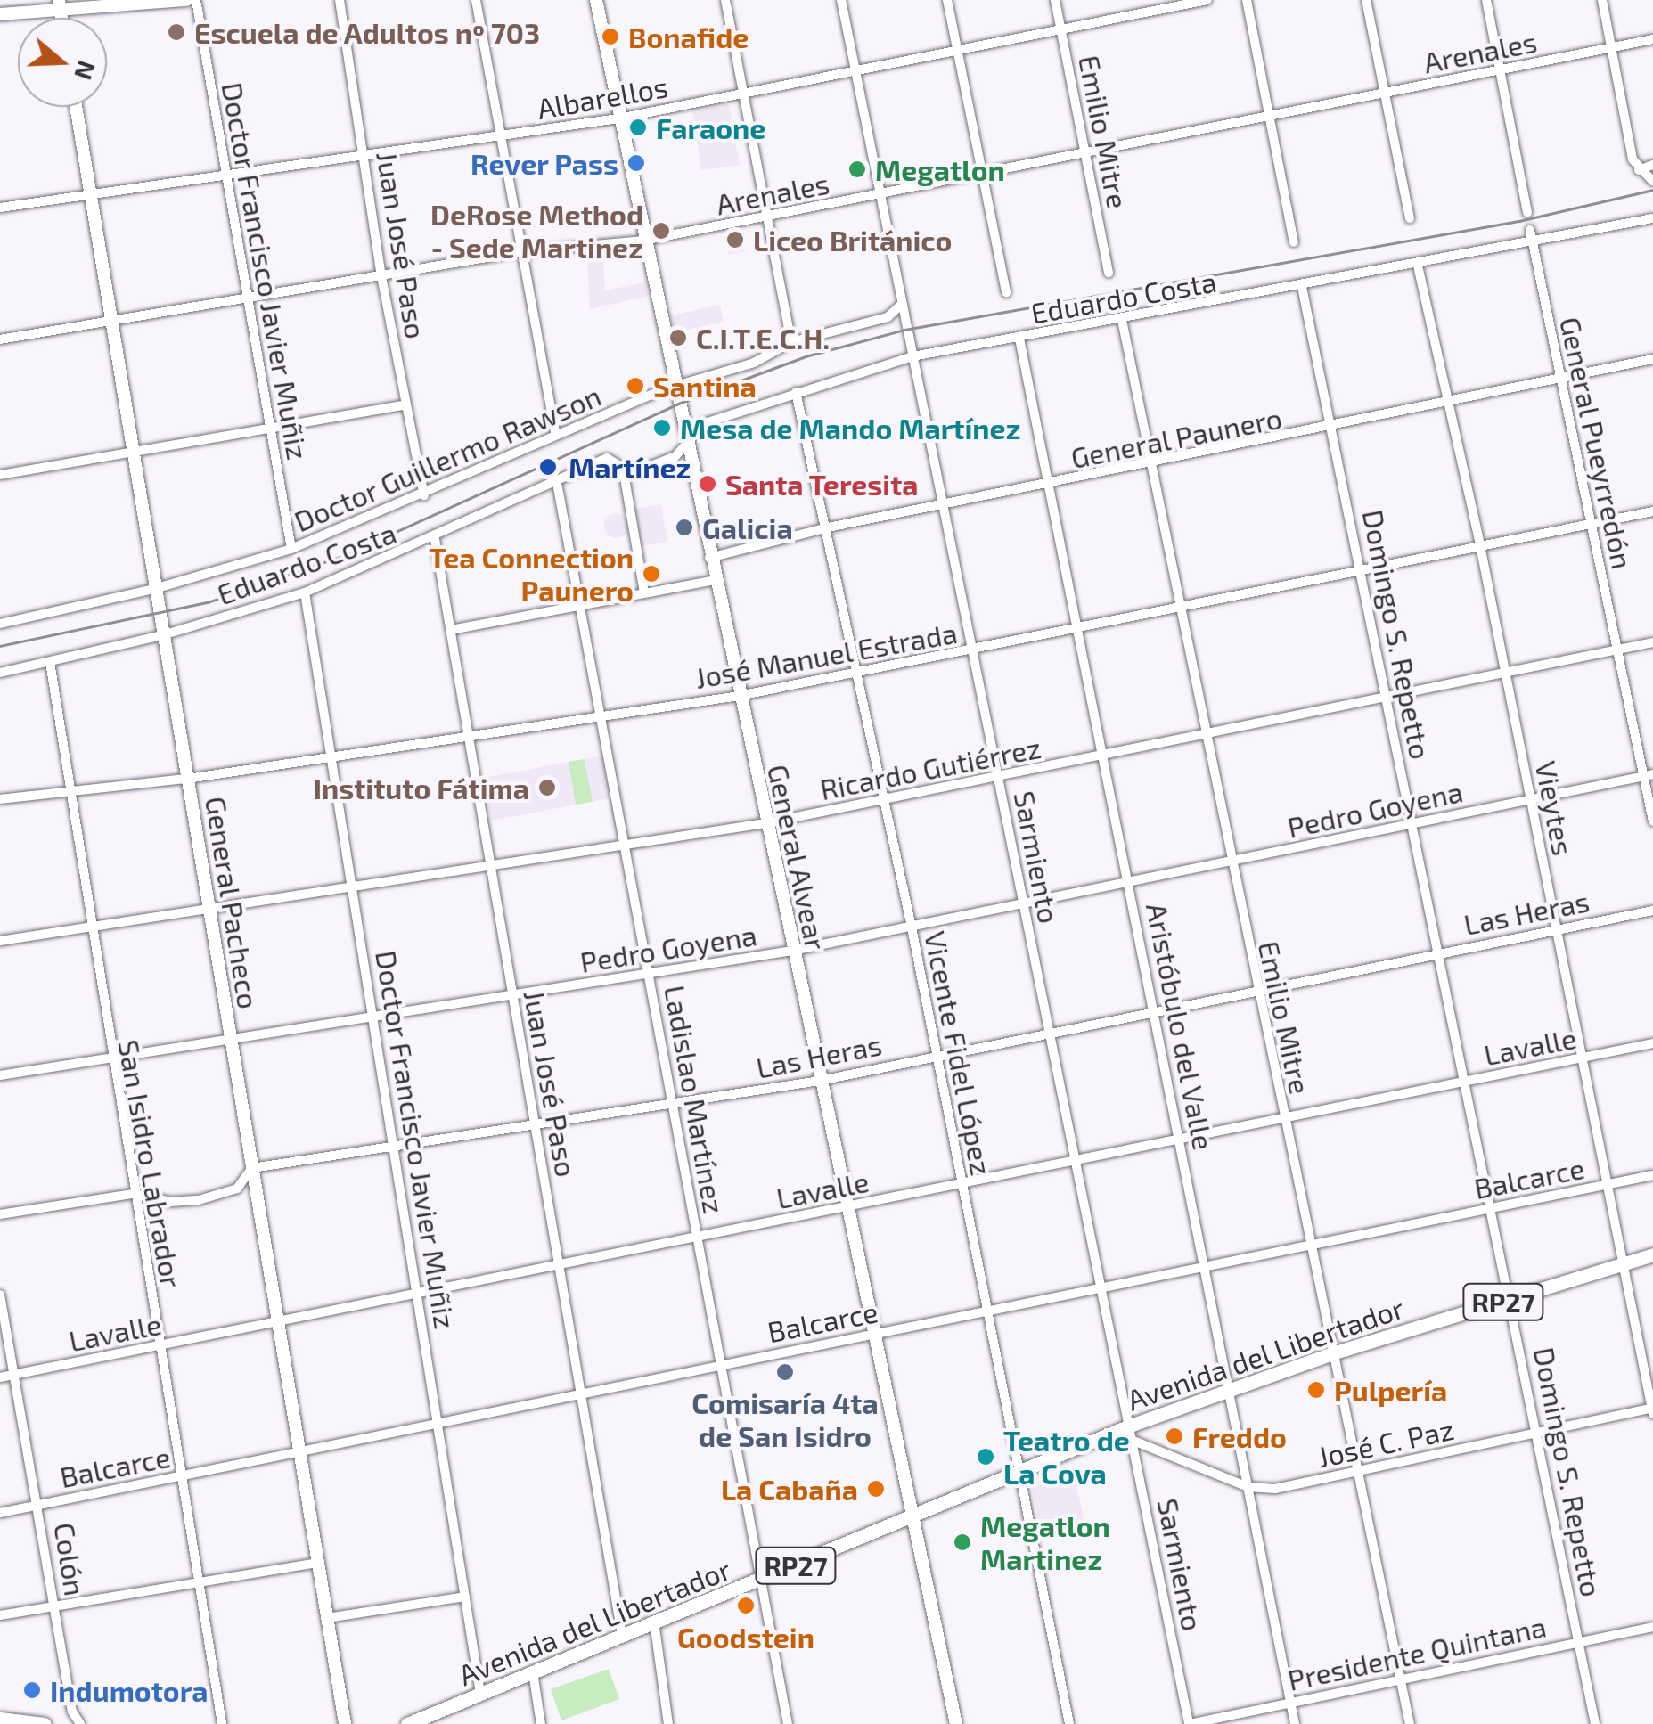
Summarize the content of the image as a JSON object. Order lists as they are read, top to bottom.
{
  "streets": {
    "main road": ["RP27", "Avenida del Libertador"],
    "street": [
      "Arenales",
      "Albarellos",
      "Emilio Mitre",
      "Juan José Paso",
      "Doctor Francisco Javier Muñiz",
      "Eduardo Costa",
      "General Paunero",
      "General Pueyrredón",
      "Doctor Guillermo Rawson",
      "Domingo S. Repetto",
      "José Manuel Estrada",
      "Ricardo Gutiérrez",
      "Vieytes",
      "Pedro Goyena",
      "General Alvear",
      "Sarmiento",
      "General Pacheco",
      "Las Heras",
      "Aristóbulo del Valle",
      "Lavalle",
      "Vicente Fidel López",
      "Ladislao Martínez",
      "San Isidro Labrador",
      "Balcarce",
      "José C. Paz",
      "Colón",
      "Presidente Quintana"
    ]
  },
  "crossings": [
    ["Arenales", "Emilio Mitre"],
    ["Arenales", "Juan José Paso"],
    ["Arenales", "Doctor Francisco Javier Muñiz"],
    ["Arenales", "General Alvear"],
    ["Arenales", "Sarmiento"],
    ["Arenales", "General Pacheco"],
    ["Albarellos", "Emilio Mitre"],
    ["Albarellos", "Juan José Paso"],
    ["Albarellos", "Doctor Francisco Javier Muñiz"],
    ["Albarellos", "General Alvear"],
    ["Albarellos", "Sarmiento"],
    ["Albarellos", "General Pacheco"],
    ["Emilio Mitre", "Eduardo Costa"],
    ["Emilio Mitre", "General Paunero"],
    ["Emilio Mitre", "José Manuel Estrada"],
    ["Emilio Mitre", "Ricardo Gutiérrez"],
    ["Emilio Mitre", "Pedro Goyena"],
    ["Emilio Mitre", "Las Heras"],
    ["Emilio Mitre", "Lavalle"],
    ["Emilio Mitre", "Balcarce"],
    ["Emilio Mitre", "Avenida del Libertador"],
    ["Emilio Mitre", "José C. Paz"],
    ["Emilio Mitre", "Presidente Quintana"],
    ["Juan José Paso", "Eduardo Costa"],
    ["Juan José Paso", "Doctor Guillermo Rawson"],
    ["Juan José Paso", "José Manuel Estrada"],
    ["Juan José Paso", "Ricardo Gutiérrez"],
    ["Juan José Paso", "Pedro Goyena"],
    ["Juan José Paso", "Las Heras"],
    ["Juan José Paso", "Lavalle"],
    ["Juan José Paso", "Balcarce"],
    ["Juan José Paso", "Avenida del Libertador"],
    ["Doctor Francisco Javier Muñiz", "Eduardo Costa"],
    ["Doctor Francisco Javier Muñiz", "Doctor Guillermo Rawson"],
    ["Doctor Francisco Javier Muñiz", "José Manuel Estrada"],
    ["Doctor Francisco Javier Muñiz", "Ricardo Gutiérrez"],
    ["Doctor Francisco Javier Muñiz", "Pedro Goyena"],
    ["Doctor Francisco Javier Muñiz", "Las Heras"],
    ["Doctor Francisco Javier Muñiz", "Lavalle"],
    ["Doctor Francisco Javier Muñiz", "Balcarce"],
    ["Doctor Francisco Javier Muñiz", "Avenida del Libertador"],
    ["Eduardo Costa", "General Pueyrredón"],
    ["Eduardo Costa", "Domingo S. Repetto"],
    ["Eduardo Costa", "Vieytes"],
    ["Eduardo Costa", "General Alvear"],
    ["Eduardo Costa", "Sarmiento"],
    ["Eduardo Costa", "General Pacheco"],
    ["Eduardo Costa", "Aristóbulo del Valle"],
    ["Eduardo Costa", "Vicente Fidel López"],
    ["Eduardo Costa", "Ladislao Martínez"],
    ["Eduardo Costa", "San Isidro Labrador"],
    ["General Paunero", "General Pueyrredón"],
    ["General Paunero", "Domingo S. Repetto"],
    ["General Paunero", "Vieytes"],
    ["General Paunero", "General Alvear"],
    ["General Paunero", "Sarmiento"],
    ["General Paunero", "Aristóbulo del Valle"],
    ["General Paunero", "Vicente Fidel López"],
    ["General Pueyrredón", "José Manuel Estrada"],
    ["General Pueyrredón", "Ricardo Gutiérrez"],
    ["General Pueyrredón", "Pedro Goyena"],
    ["Doctor Guillermo Rawson", "General Alvear"],
    ["Doctor Guillermo Rawson", "Sarmiento"],
    ["Doctor Guillermo Rawson", "General Pacheco"],
    ["Domingo S. Repetto", "José Manuel Estrada"],
    ["Domingo S. Repetto", "Ricardo Gutiérrez"],
    ["Domingo S. Repetto", "Pedro Goyena"],
    ["Domingo S. Repetto", "Las Heras"],
    ["Domingo S. Repetto", "Lavalle"],
    ["Domingo S. Repetto", "Balcarce"],
    ["Domingo S. Repetto", "Avenida del Libertador"],
    ["Domingo S. Repetto", "José C. Paz"],
    ["Domingo S. Repetto", "Presidente Quintana"],
    ["José Manuel Estrada", "Vieytes"],
    ["José Manuel Estrada", "General Alvear"],
    ["José Manuel Estrada", "Sarmiento"],
    ["José Manuel Estrada", "General Pacheco"],
    ["José Manuel Estrada", "Aristóbulo del Valle"],
    ["José Manuel Estrada", "Vicente Fidel López"],
    ["José Manuel Estrada", "Ladislao Martínez"],
    ["José Manuel Estrada", "San Isidro Labrador"],
    ["Ricardo Gutiérrez", "Vieytes"],
    ["Ricardo Gutiérrez", "General Alvear"],
    ["Ricardo Gutiérrez", "Sarmiento"],
    ["Ricardo Gutiérrez", "General Pacheco"],
    ["Ricardo Gutiérrez", "Aristóbulo del Valle"],
    ["Ricardo Gutiérrez", "Vicente Fidel López"],
    ["Ricardo Gutiérrez", "Ladislao Martínez"],
    ["Ricardo Gutiérrez", "San Isidro Labrador"],
    ["Vieytes", "Pedro Goyena"],
    ["Vieytes", "Las Heras"],
    ["Vieytes", "Lavalle"],
    ["Vieytes", "Balcarce"],
    ["Vieytes", "Avenida del Libertador"],
    ["Vieytes", "José C. Paz"],
    ["Pedro Goyena", "General Alvear"],
    ["Pedro Goyena", "Sarmiento"],
    ["Pedro Goyena", "General Pacheco"],
    ["Pedro Goyena", "Aristóbulo del Valle"],
    ["Pedro Goyena", "Vicente Fidel López"],
    ["Pedro Goyena", "Ladislao Martínez"],
    ["Pedro Goyena", "San Isidro Labrador"],
    ["General Alvear", "Las Heras"],
    ["General Alvear", "Lavalle"],
    ["General Alvear", "Balcarce"],
    ["General Alvear", "Avenida del Libertador"],
    ["Sarmiento", "Las Heras"],
    ["Sarmiento", "Lavalle"],
    ["Sarmiento", "Balcarce"],
    ["Sarmiento", "Avenida del Libertador"],
    ["Sarmiento", "José C. Paz"],
    ["Sarmiento", "Presidente Quintana"],
    ["General Pacheco", "Las Heras"],
    ["General Pacheco", "Lavalle"],
    ["General Pacheco", "Balcarce"],
    ["Las Heras", "Aristóbulo del Valle"],
    ["Las Heras", "Vicente Fidel López"],
    ["Las Heras", "Ladislao Martínez"],
    ["Aristóbulo del Valle", "Lavalle"],
    ["Aristóbulo del Valle", "Balcarce"],
    ["Aristóbulo del Valle", "Avenida del Libertador"],
    ["Aristóbulo del Valle", "José C. Paz"],
    ["Aristóbulo del Valle", "Presidente Quintana"],
    ["Lavalle", "Vicente Fidel López"],
    ["Lavalle", "Ladislao Martínez"],
    ["Lavalle", "San Isidro Labrador"],
    ["Lavalle", "Colón"],
    ["Vicente Fidel López", "Balcarce"],
    ["Vicente Fidel López", "Avenida del Libertador"],
    ["Ladislao Martínez", "Balcarce"],
    ["Ladislao Martínez", "Avenida del Libertador"],
    ["San Isidro Labrador", "Balcarce"],
    ["Balcarce", "Colón"]
  ],
  "places": [
    "Escuela de Adultos nº 703",
    "Bonafide",
    "Faraone",
    "Rever Pass",
    "Megatlon",
    "DeRose Method - Sede Martinez",
    "Liceo Británico",
    "C.I.T.E.C.H.",
    "Santina",
    "Mesa de Mando Martínez",
    "Martínez",
    "Santa Teresita",
    "Galicia",
    "Tea Connection Paunero",
    "Instituto Fátima",
    "Comisaría 4ta de San Isidro",
    "Pulpería",
    "Freddo",
    "Teatro de La Cova",
    "La Cabaña",
    "Megatlon Martinez",
    "Goodstein",
    "Indumotora"
  ],
  "north": "right"
}
